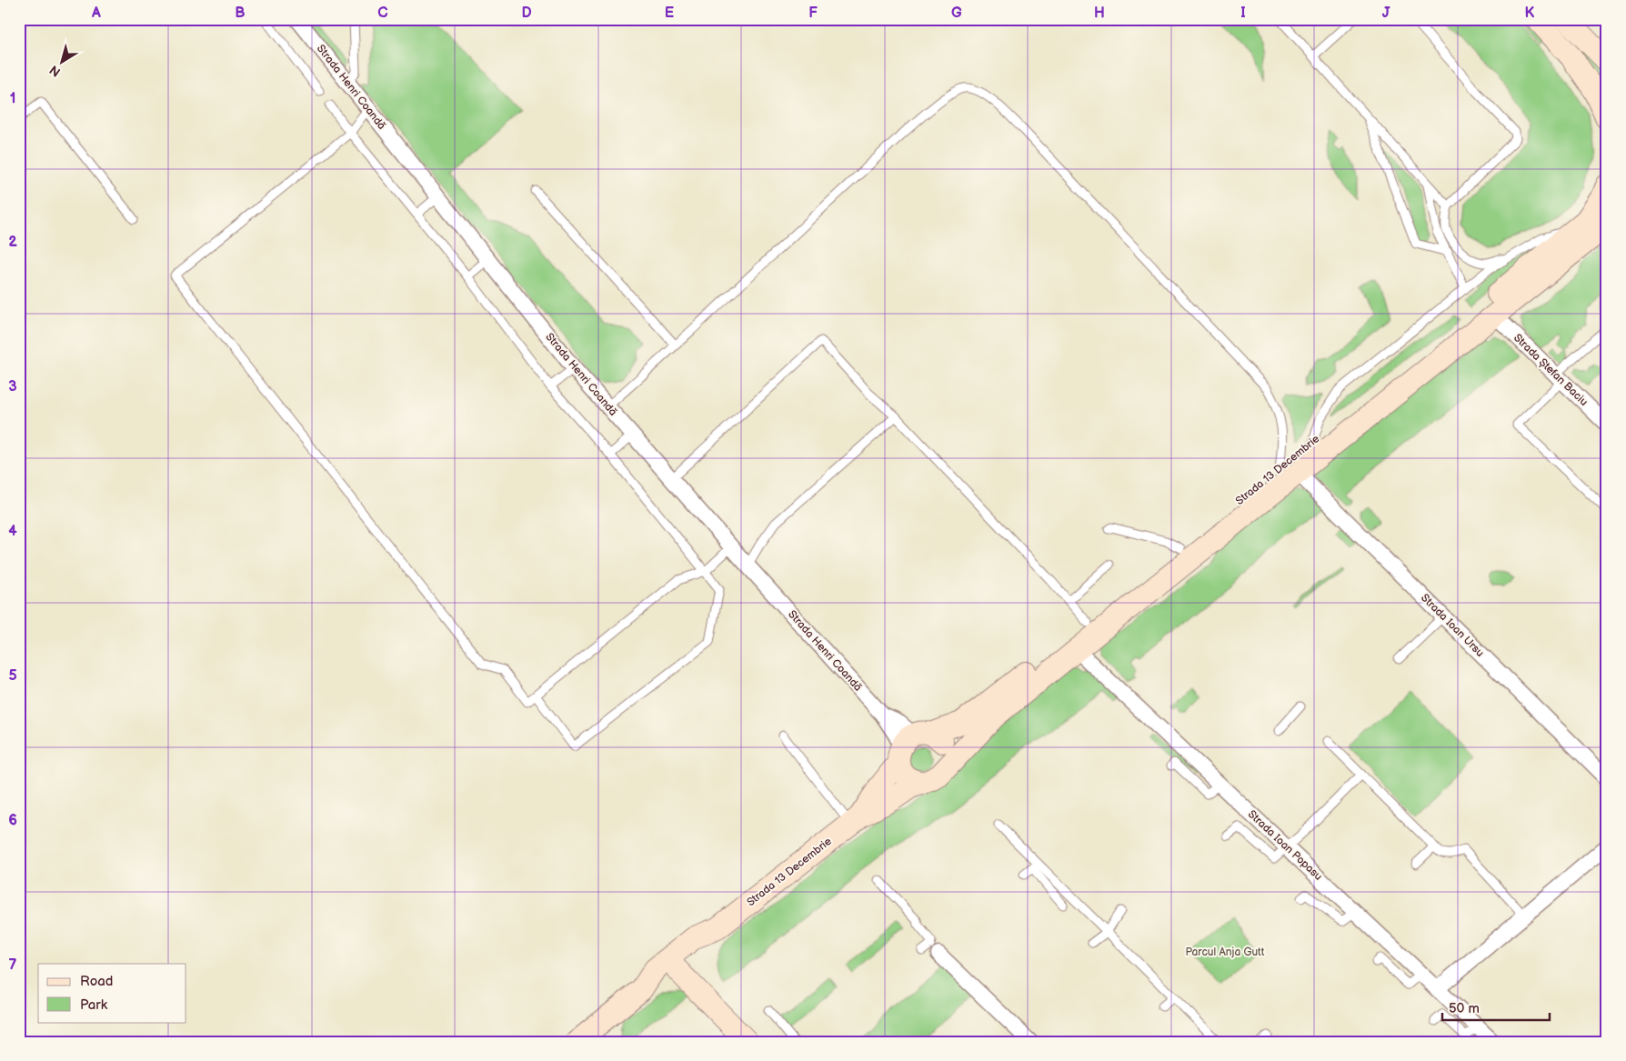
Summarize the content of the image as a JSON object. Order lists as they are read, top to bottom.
{
  "streets": {
    "main road": ["Strada 13 Decembrie"],
    "street": [
      "Strada Henri Coandă",
      "Strada Ștefan Baciu",
      "Strada Ioan Ursu",
      "Strada Ioan Popasu"
    ]
  },
  "crossings": [
    ["Strada Henri Coandă", "Strada 13 Decembrie"],
    ["Strada Ștefan Baciu", "Strada 13 Decembrie"],
    ["Strada 13 Decembrie", "Strada Ioan Ursu"],
    ["Strada 13 Decembrie", "Strada Ioan Popasu"]
  ],
  "parks": ["Parcul Anja Gutt"],
  "legend": ["Road", "Park"],
  "scale_bar": "50 m",
  "north": "bottom left",
  "grid": {
    "columns": [
      "A",
      "B",
      "C",
      "D",
      "E",
      "F",
      "G",
      "H",
      "I",
      "J",
      "K"
    ],
    "rows": [
      "1",
      "2",
      "3",
      "4",
      "5",
      "6",
      "7"
    ]
  }
}
